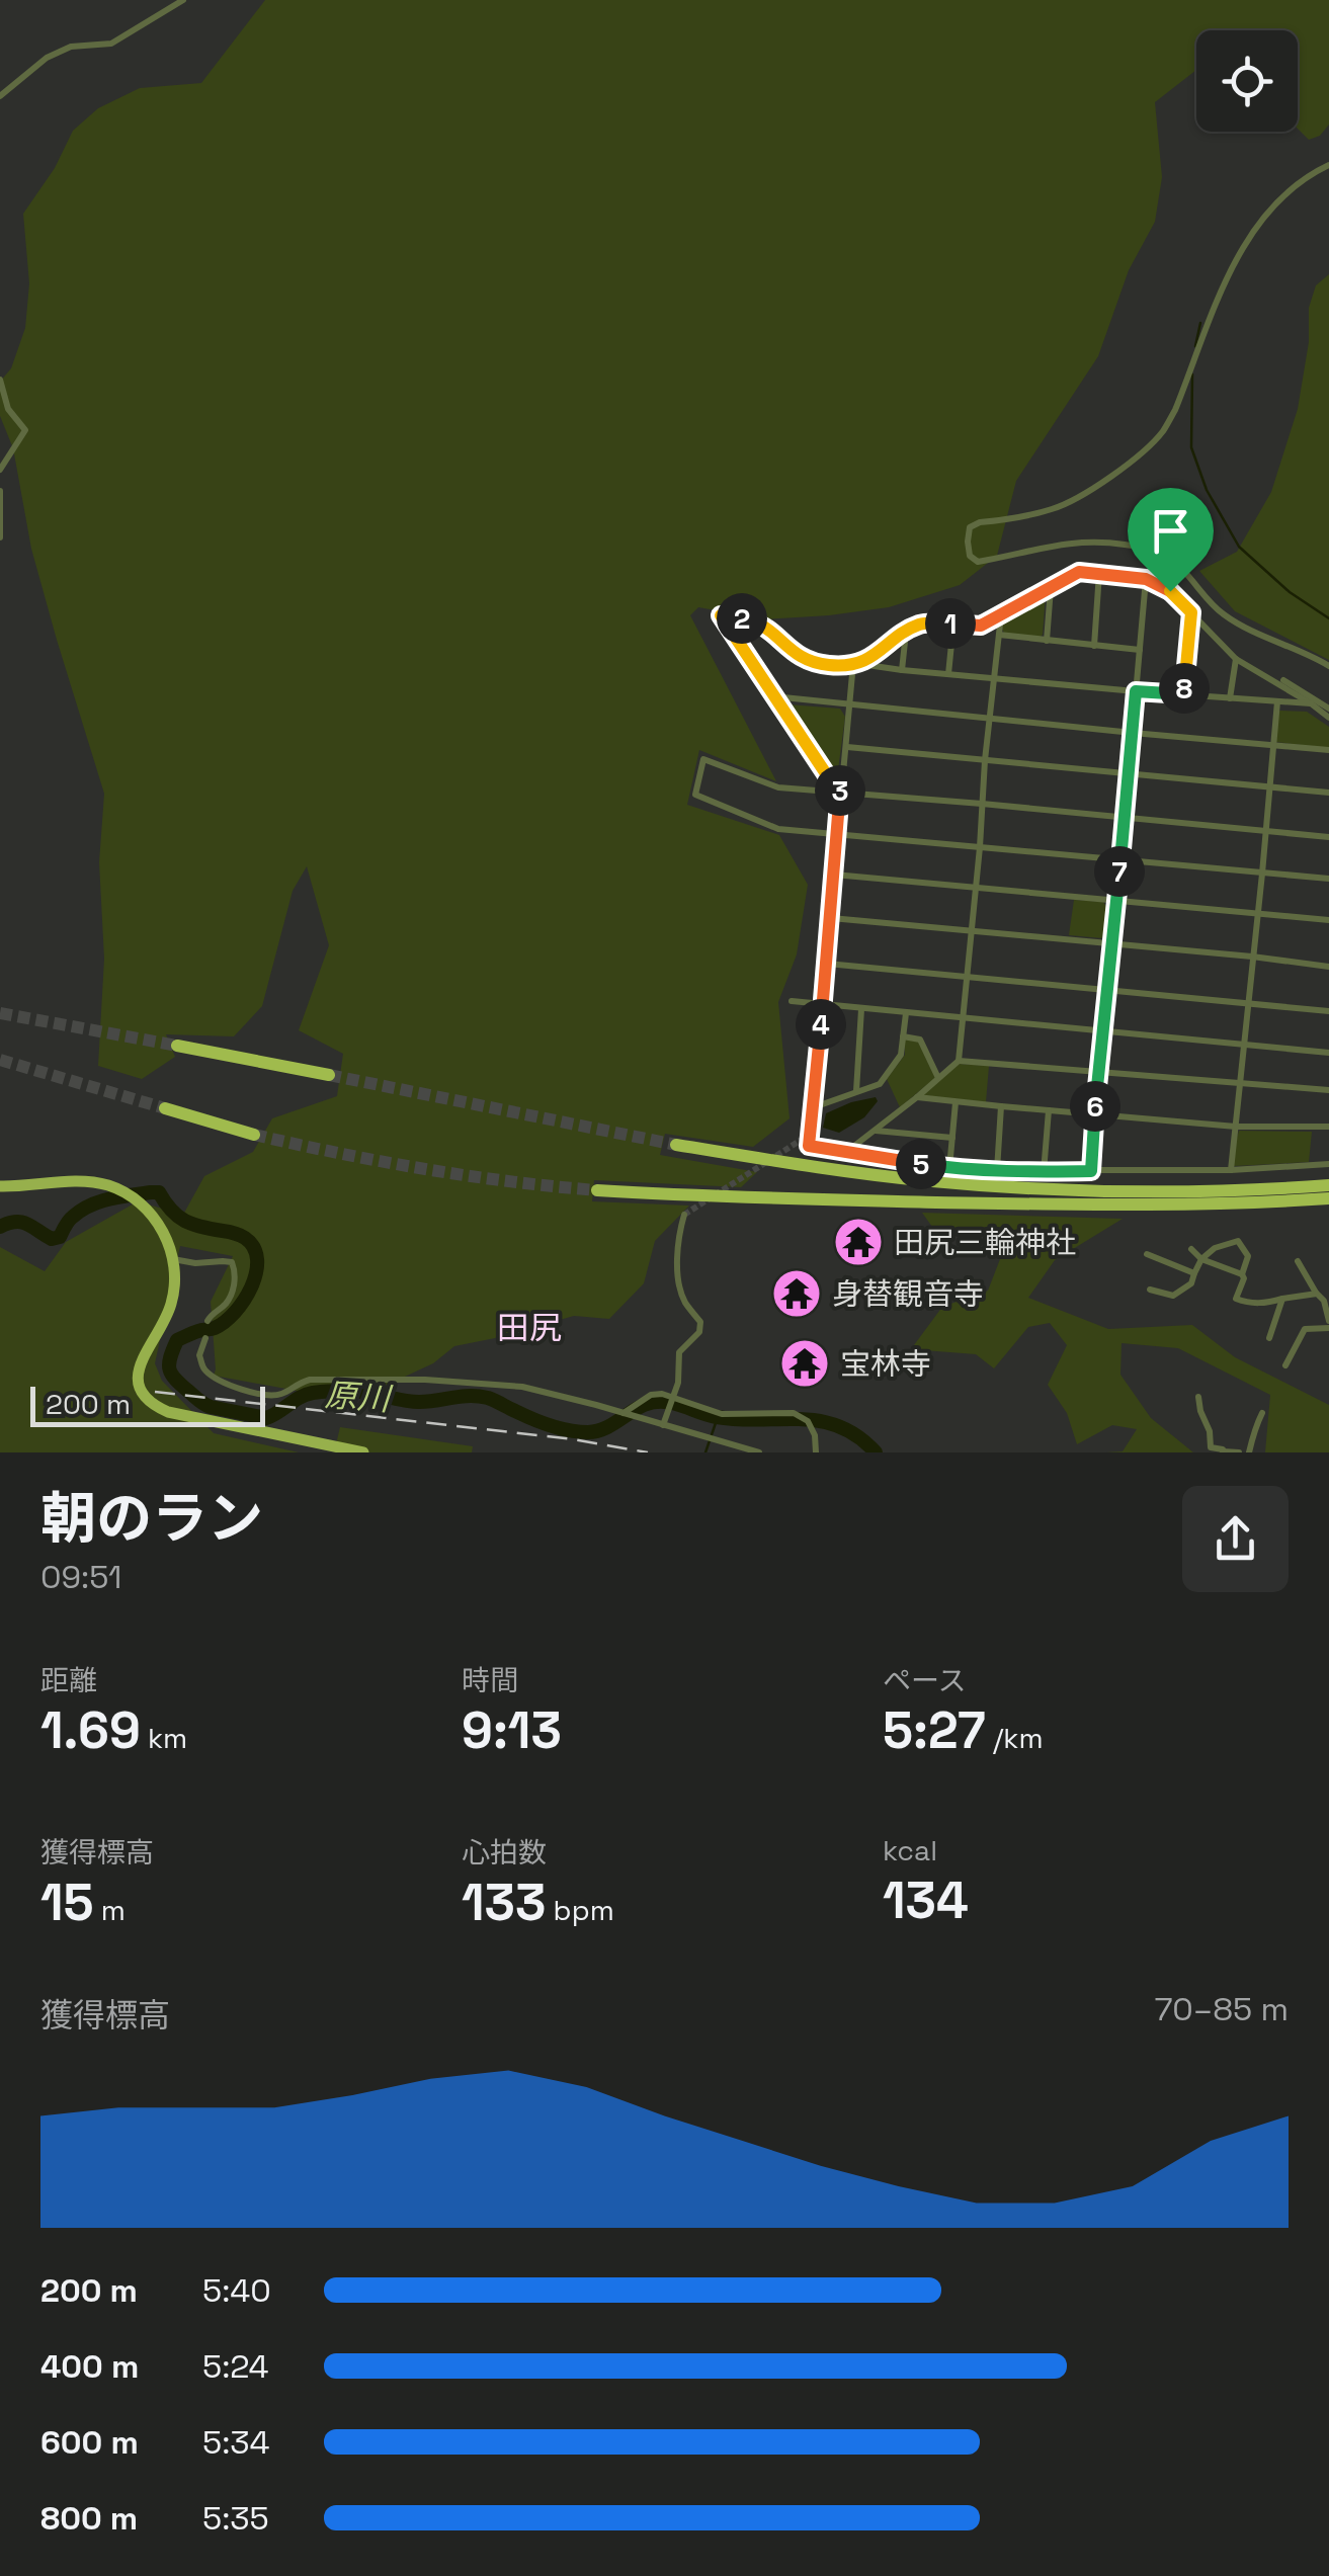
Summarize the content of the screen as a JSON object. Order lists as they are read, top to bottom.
{
  "districts": ["田尻"],
  "water": ["原川"],
  "places": {
    "temple": ["田尻三輪神社", "身替観音寺", "宝林寺"]
  },
  "scale_bar": "200 m",
  "page": {
    "pins": [
      "2",
      "1",
      "8",
      "3",
      "7",
      "4",
      "6",
      "5"
    ],
    "scale": "200 m",
    "heading": ["朝のラン", "09:51"],
    "stats": [
      ["距離", "1.69 km"],
      ["時間", "9:13"],
      ["ペース", "5:27 /km"],
      ["獲得標高", "15 m"],
      ["心拍数", "133 bpm"],
      ["kcal", "134"]
    ],
    "chart": ["獲得標高", "70–85 m"],
    "list": [
      {
        "name": "200 m",
        "note": "5:40"
      },
      {
        "name": "400 m",
        "note": "5:24"
      },
      {
        "name": "600 m",
        "note": "5:34"
      },
      {
        "name": "800 m",
        "note": "5:35"
      }
    ]
  }
}
